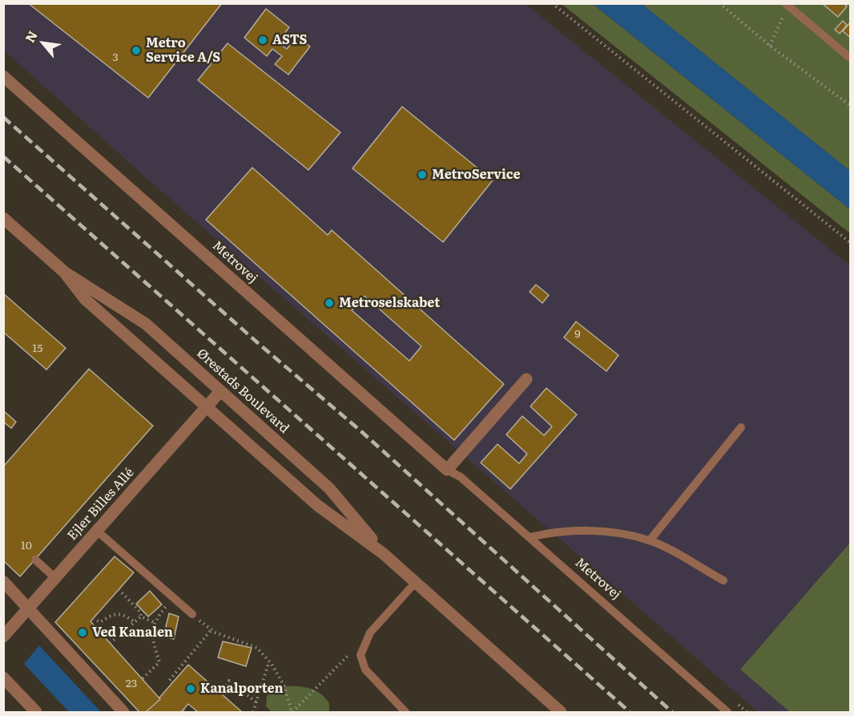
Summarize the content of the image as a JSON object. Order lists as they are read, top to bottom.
{
  "streets": {
    "street": ["Metrovej", "Ørestads Boulevard", "Ejler Billes Allé"]
  },
  "crossings": [
    ["Ørestads Boulevard", "Ejler Billes Allé"]
  ],
  "places": [
    "ASTS",
    "Metro Service A/S",
    "MetroService",
    "Metroselskabet",
    "Ved Kanalen",
    "Kanalporten"
  ],
  "house_numbers": [
    "3",
    "9",
    "15",
    "10",
    "23"
  ],
  "north": "top left"
}
